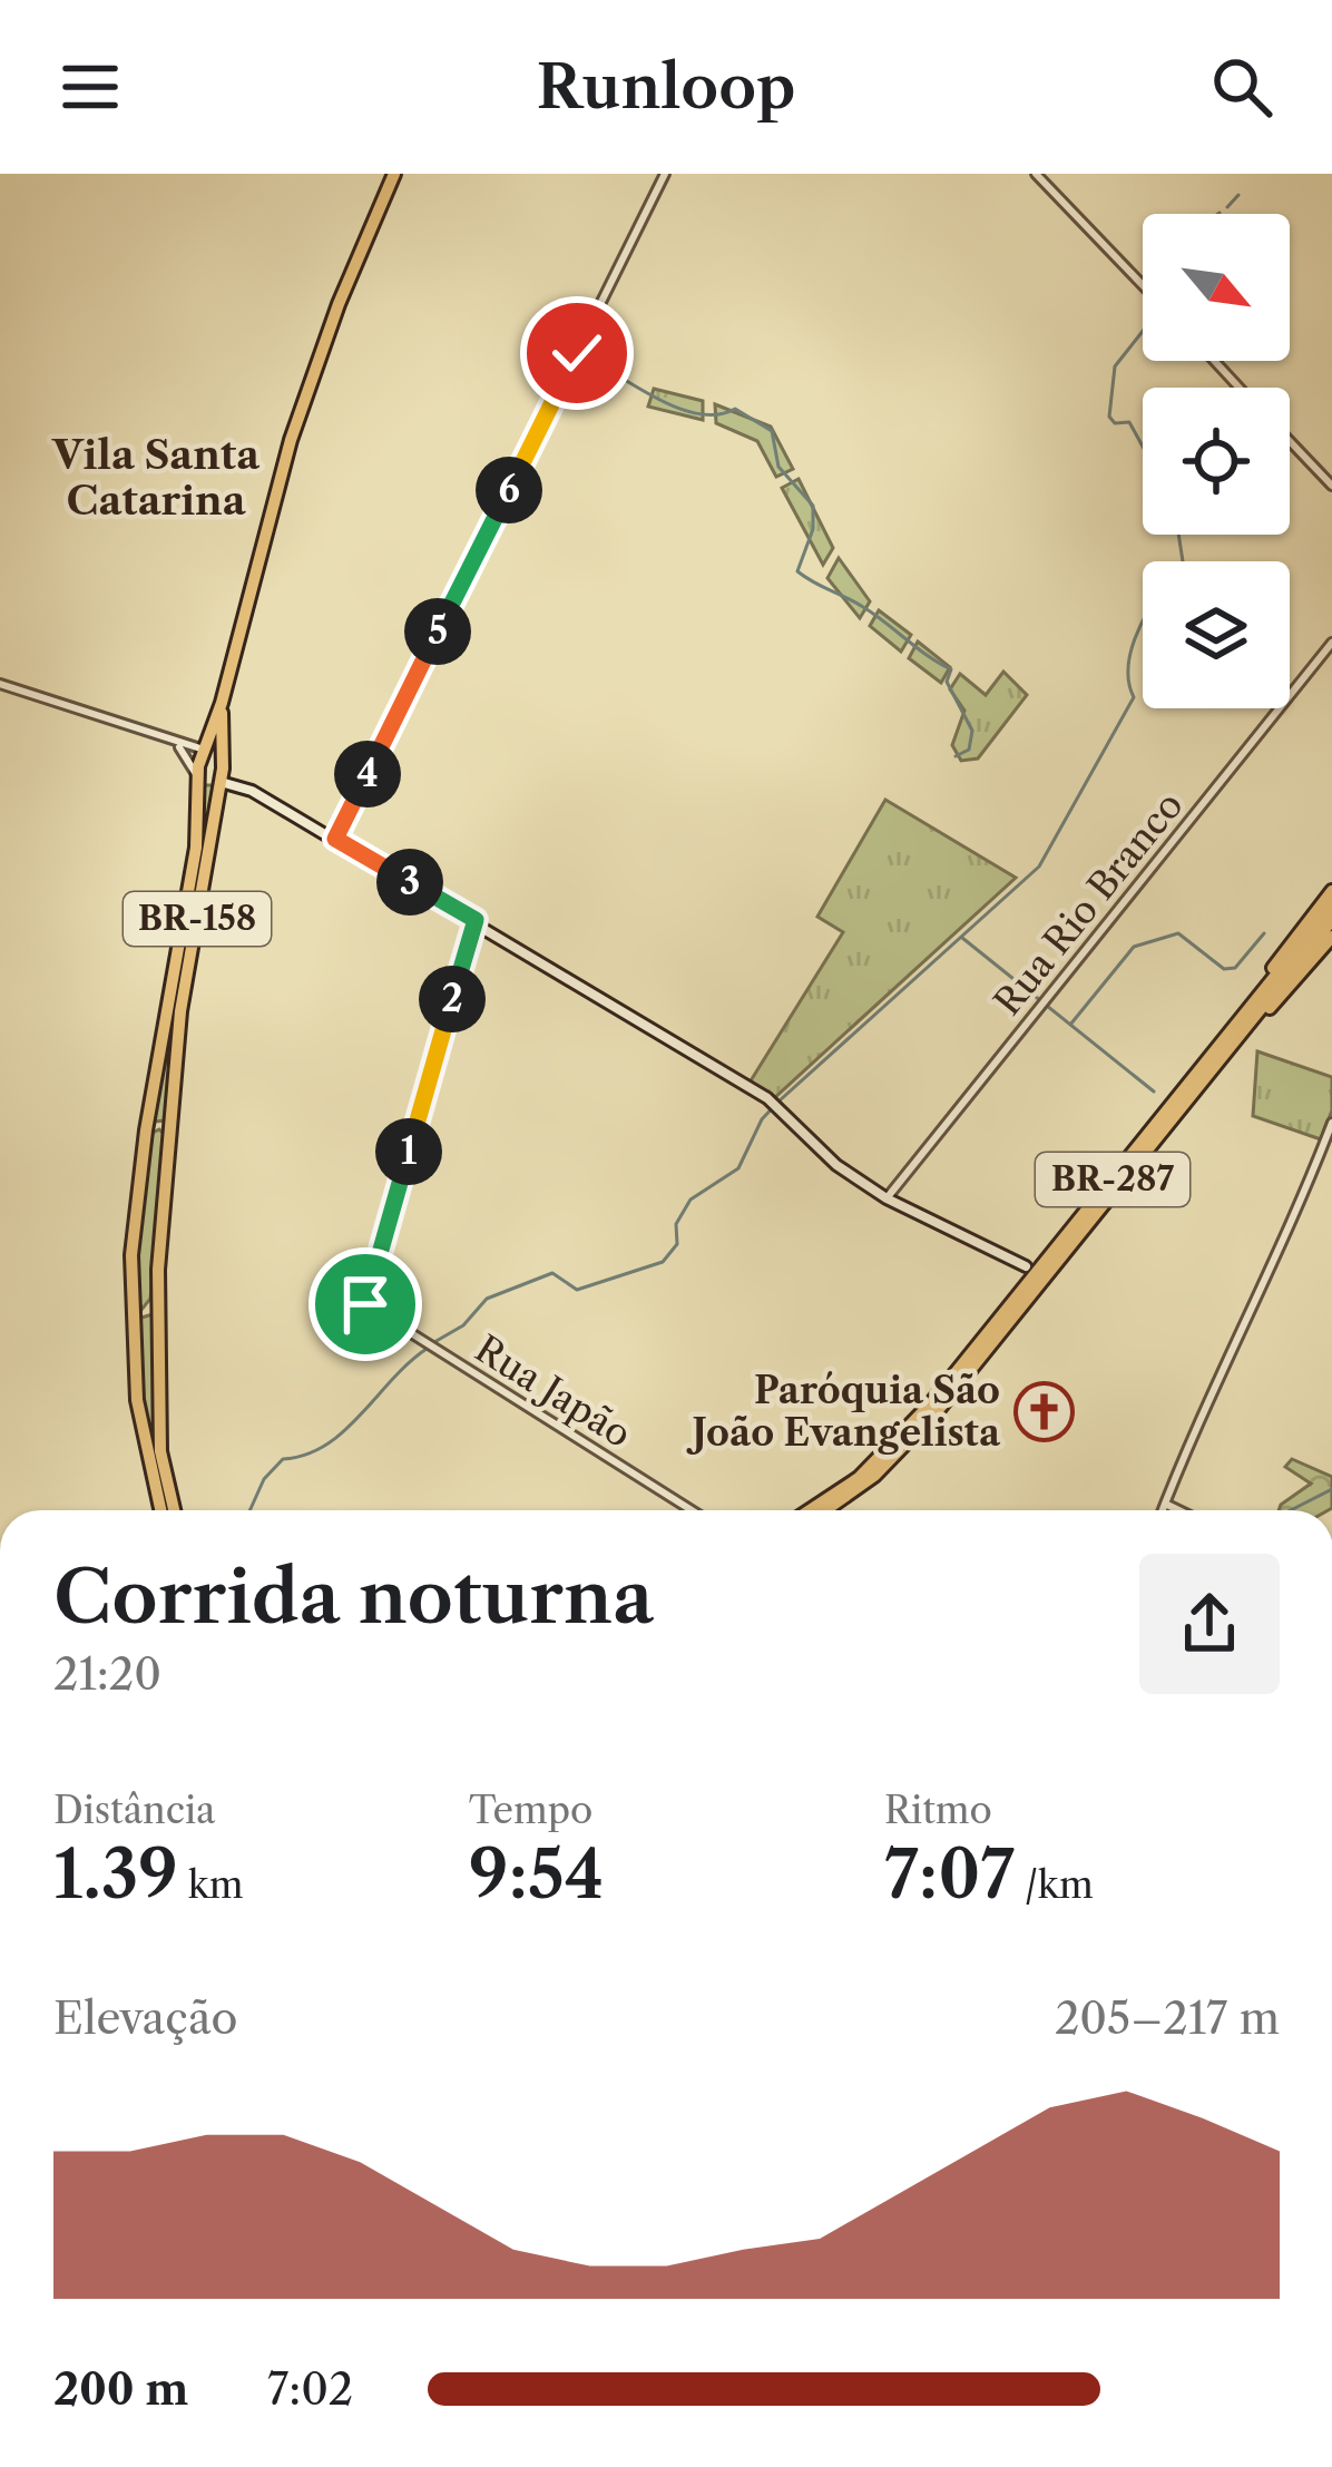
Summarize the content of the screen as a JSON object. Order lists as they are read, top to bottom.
{
  "streets": {
    "highway": ["BR-158", "BR-287"],
    "street": ["Rua Rio Branco", "Rua Japão"]
  },
  "districts": ["Vila Santa Catarina"],
  "places": {
    "church": ["Paróquia São João Evangelista"]
  },
  "north": "bottom right",
  "page": {
    "header": "Runloop",
    "pins": [
      "6",
      "5",
      "4",
      "3",
      "2",
      "1"
    ],
    "heading": ["Corrida noturna", "21:20"],
    "stats": [
      ["Distância", "1.39 km"],
      ["Tempo", "9:54"],
      ["Ritmo", "7:07 /km"]
    ],
    "chart": ["Elevação", "205–217 m"],
    "list": [
      {
        "name": "200 m",
        "note": "7:02"
      }
    ]
  }
}
